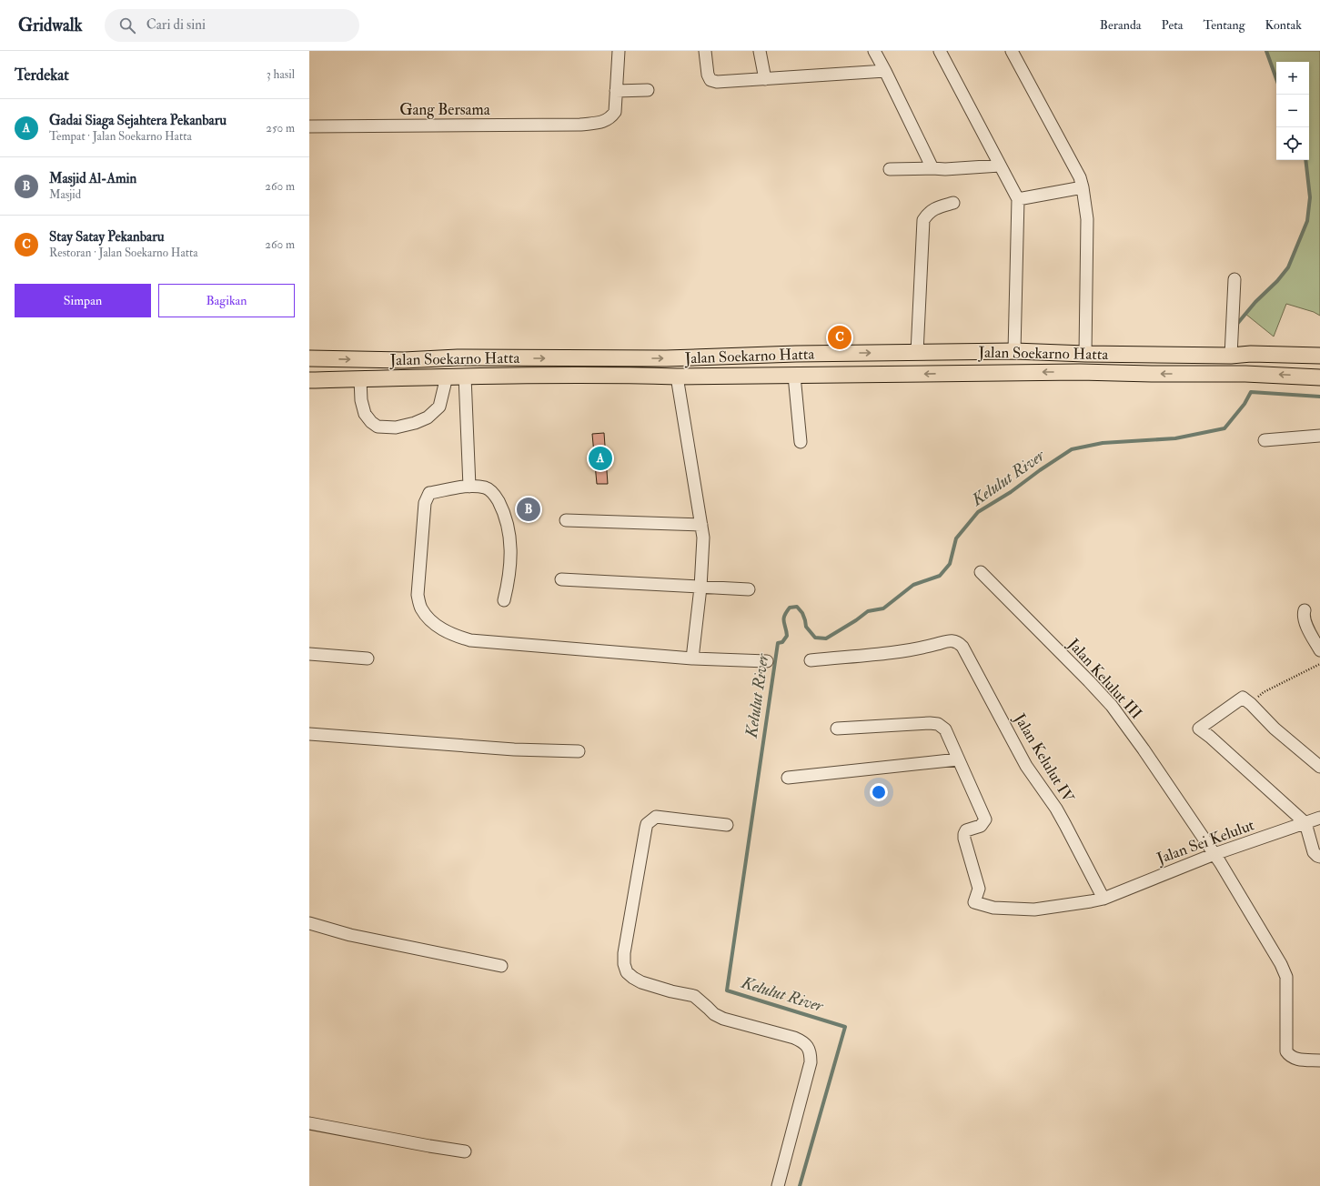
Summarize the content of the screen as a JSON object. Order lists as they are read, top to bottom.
{
  "streets": {
    "main road": ["Jalan Soekarno Hatta"],
    "street": [
      "Gang Bersama",
      "Jalan Kelulut III",
      "Jalan Kelulut IV",
      "Jalan Sei Kelulut"
    ]
  },
  "crossings": [
    ["Jalan Kelulut III", "Jalan Sei Kelulut"],
    ["Jalan Kelulut IV", "Jalan Sei Kelulut"]
  ],
  "water": ["Kelulut River"],
  "page": {
    "header": "Gridwalk",
    "search": "Cari di sini",
    "nav": [
      "Beranda",
      "Peta",
      "Tentang",
      "Kontak"
    ],
    "heading": ["Terdekat", "3 hasil"],
    "map_buttons": ["+", "−"],
    "list": [
      {
        "mark": "A",
        "name": "Gadai Siaga Sejahtera Pekanbaru",
        "note": "Tempat · Jalan Soekarno Hatta",
        "value": "250 m"
      },
      {
        "mark": "B",
        "name": "Masjid Al-Amin",
        "note": "Masjid",
        "value": "260 m"
      },
      {
        "mark": "C",
        "name": "Stay Satay Pekanbaru",
        "note": "Restoran · Jalan Soekarno Hatta",
        "value": "260 m"
      }
    ],
    "buttons": ["Simpan", "Bagikan"],
    "pins": ["C", "A", "B"]
  }
}
